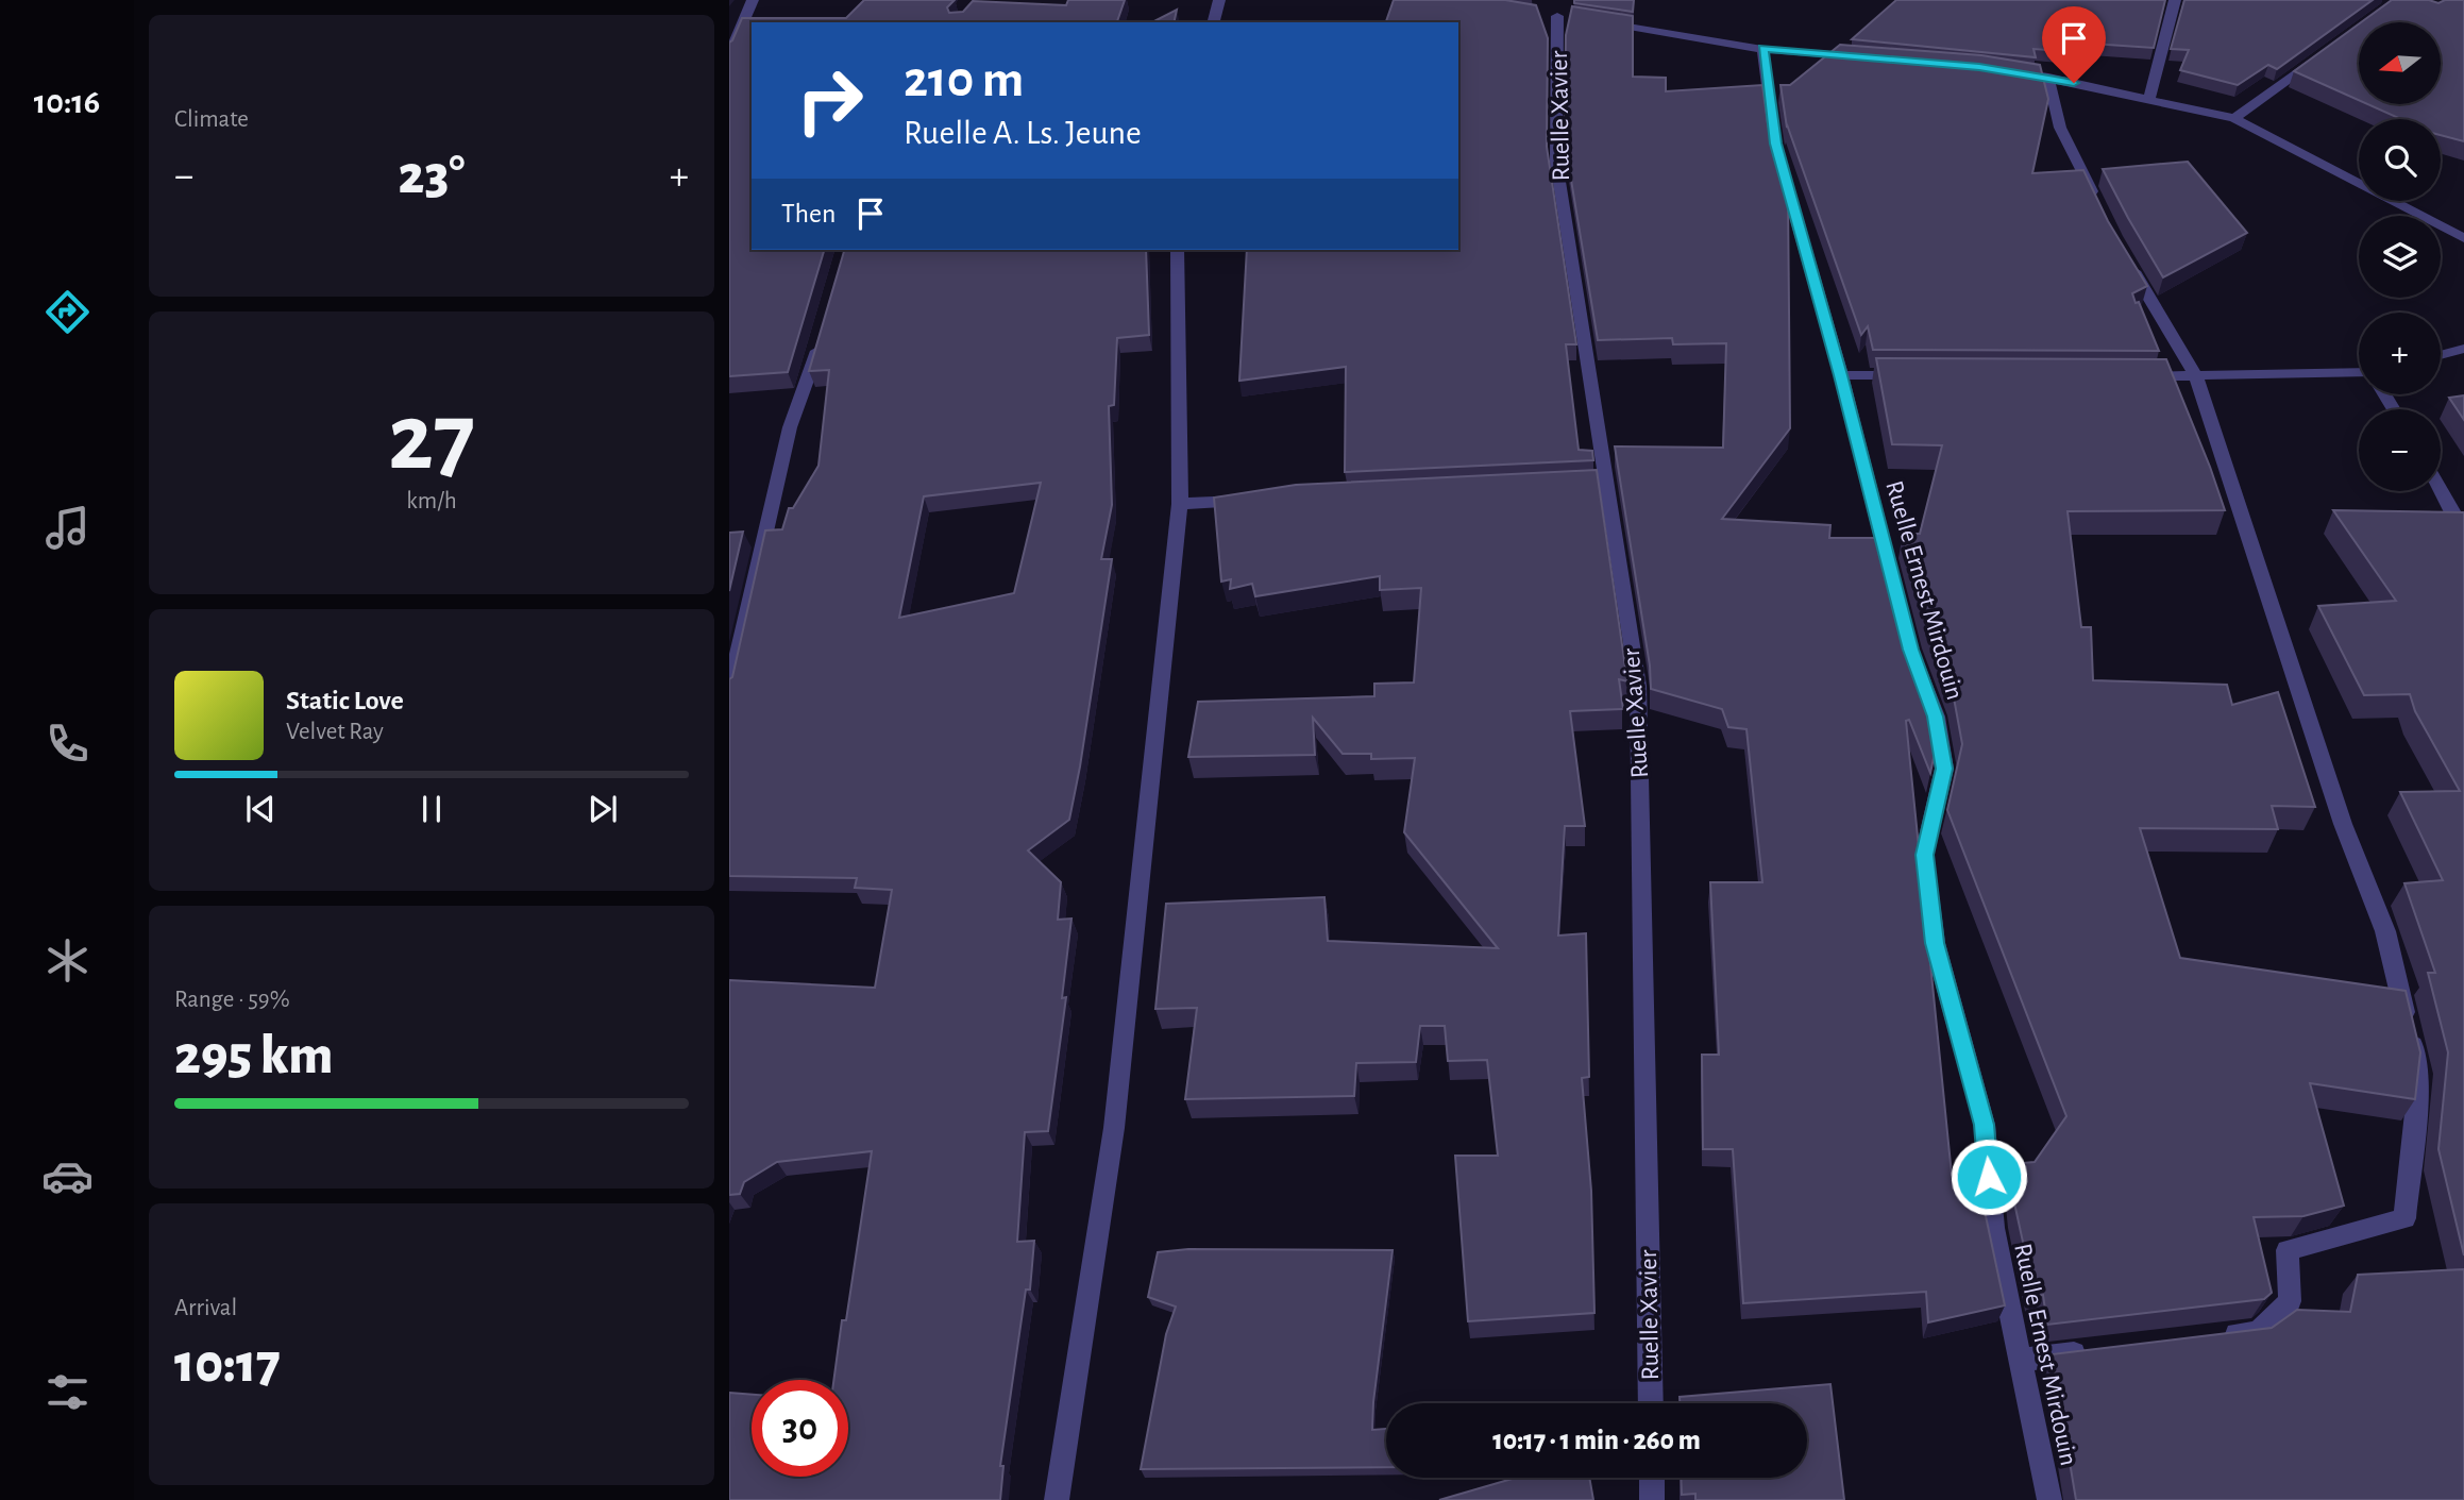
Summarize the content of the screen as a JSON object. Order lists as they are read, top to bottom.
{
  "streets": {
    "street": ["Ruelle Xavier", "Ruelle Ernest Mirdouin"]
  },
  "north": "left",
  "page": {
    "tabs": "10:16",
    "tile": [
      "Climate",
      ["27", "km/h"],
      ["Range · 59%", "295 km"],
      ["Arrival", "10:17"]
    ],
    "map_buttons": ["+", "−"],
    "turn": ["210 m", "Ruelle A. Ls. Jeune"],
    "heat": ["−", "23°", "+"],
    "then": "Then",
    "song": ["Static Love", "Velvet Ray"],
    "limit": "30",
    "trip": "10:17 · 1 min · 260 m"
  }
}
